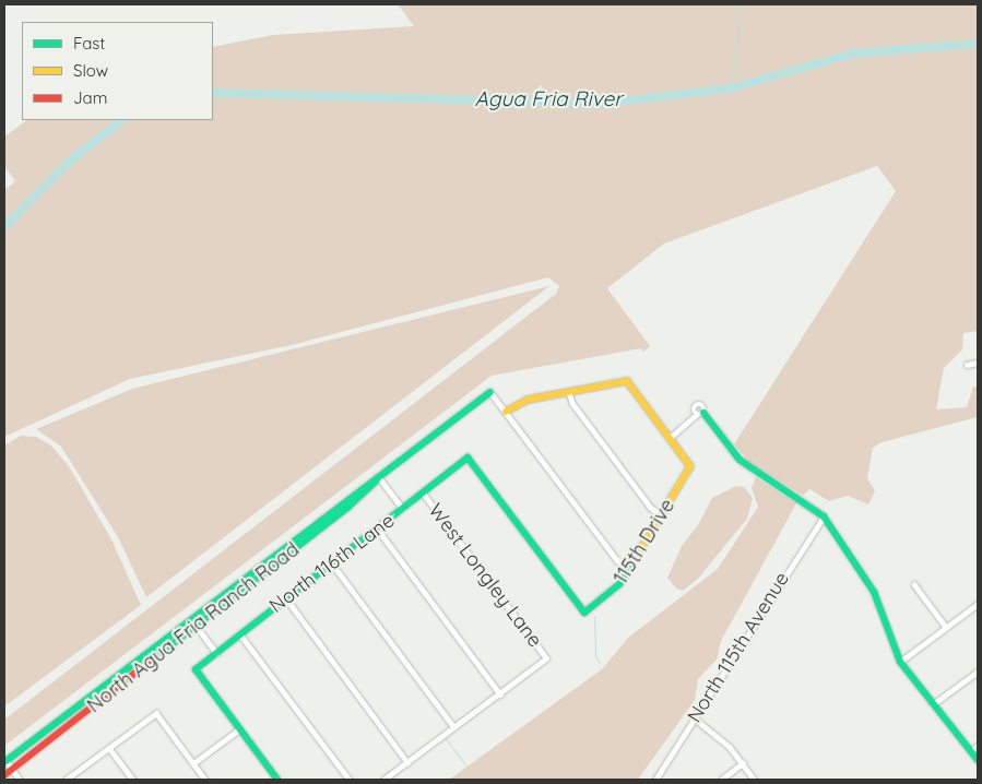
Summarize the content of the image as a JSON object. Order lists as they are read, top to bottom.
{
  "streets": {
    "street": [
      "115th Drive",
      "North 116th Lane",
      "West Longley Lane",
      "North Agua Fria Ranch Road",
      "North 115th Avenue"
    ]
  },
  "crossings": [
    ["115th Drive", "North 116th Lane"],
    ["North 116th Lane", "West Longley Lane"]
  ],
  "water": ["Agua Fria River"],
  "legend": ["Fast", "Slow", "Jam"]
}
